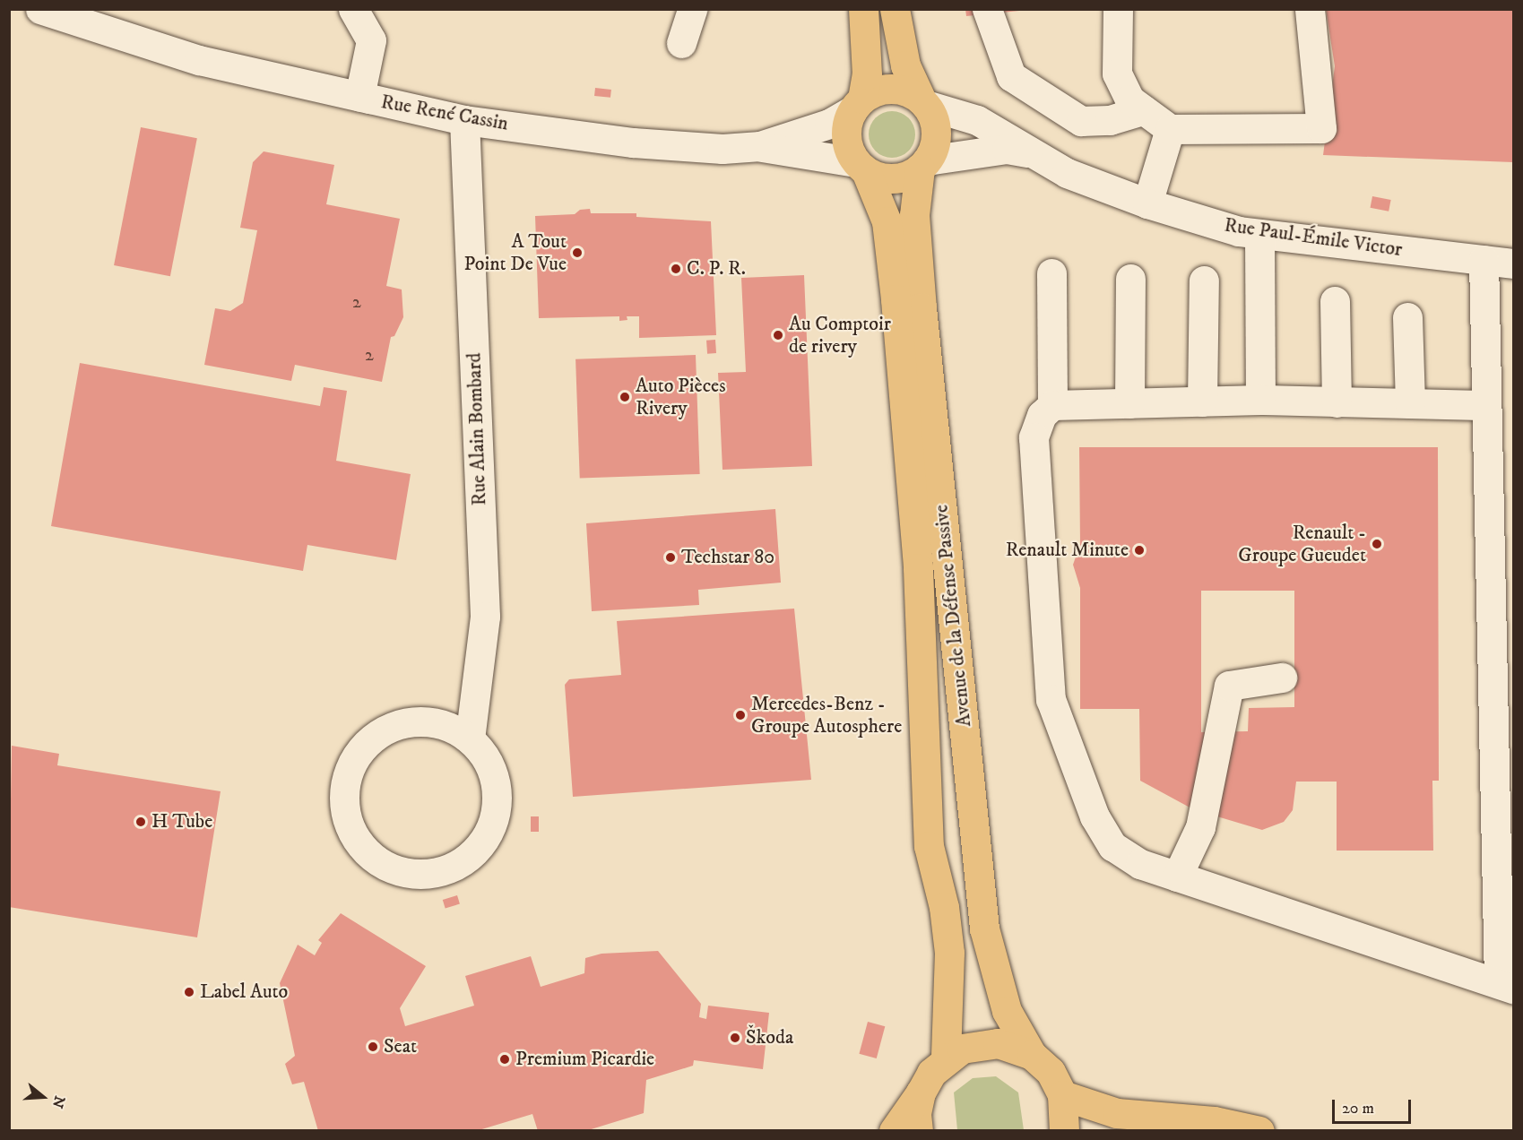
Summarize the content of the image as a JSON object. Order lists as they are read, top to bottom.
{
  "streets": {
    "main road": ["Avenue de la Défense Passive"],
    "street": ["Rue René Cassin", "Rue Paul-Émile Victor", "Rue Alain Bombard"]
  },
  "crossings": [
    ["Rue René Cassin", "Rue Paul-Émile Victor"],
    ["Rue René Cassin", "Rue Alain Bombard"],
    ["Rue René Cassin", "Avenue de la Défense Passive"],
    ["Rue Paul-Émile Victor", "Avenue de la Défense Passive"]
  ],
  "places": [
    "A Tout Point De Vue",
    "C. P. R.",
    "Au Comptoir de rivery",
    "Auto Pièces Rivery",
    "Renault - Groupe Gueudet",
    "Renault Minute",
    "Techstar 80",
    "Mercedes-Benz - Groupe Autosphere",
    "H Tube",
    "Label Auto",
    "Škoda",
    "Seat",
    "Premium Picardie"
  ],
  "house_numbers": ["2", "2"],
  "scale_bar": "20 m",
  "north": "right"
}
